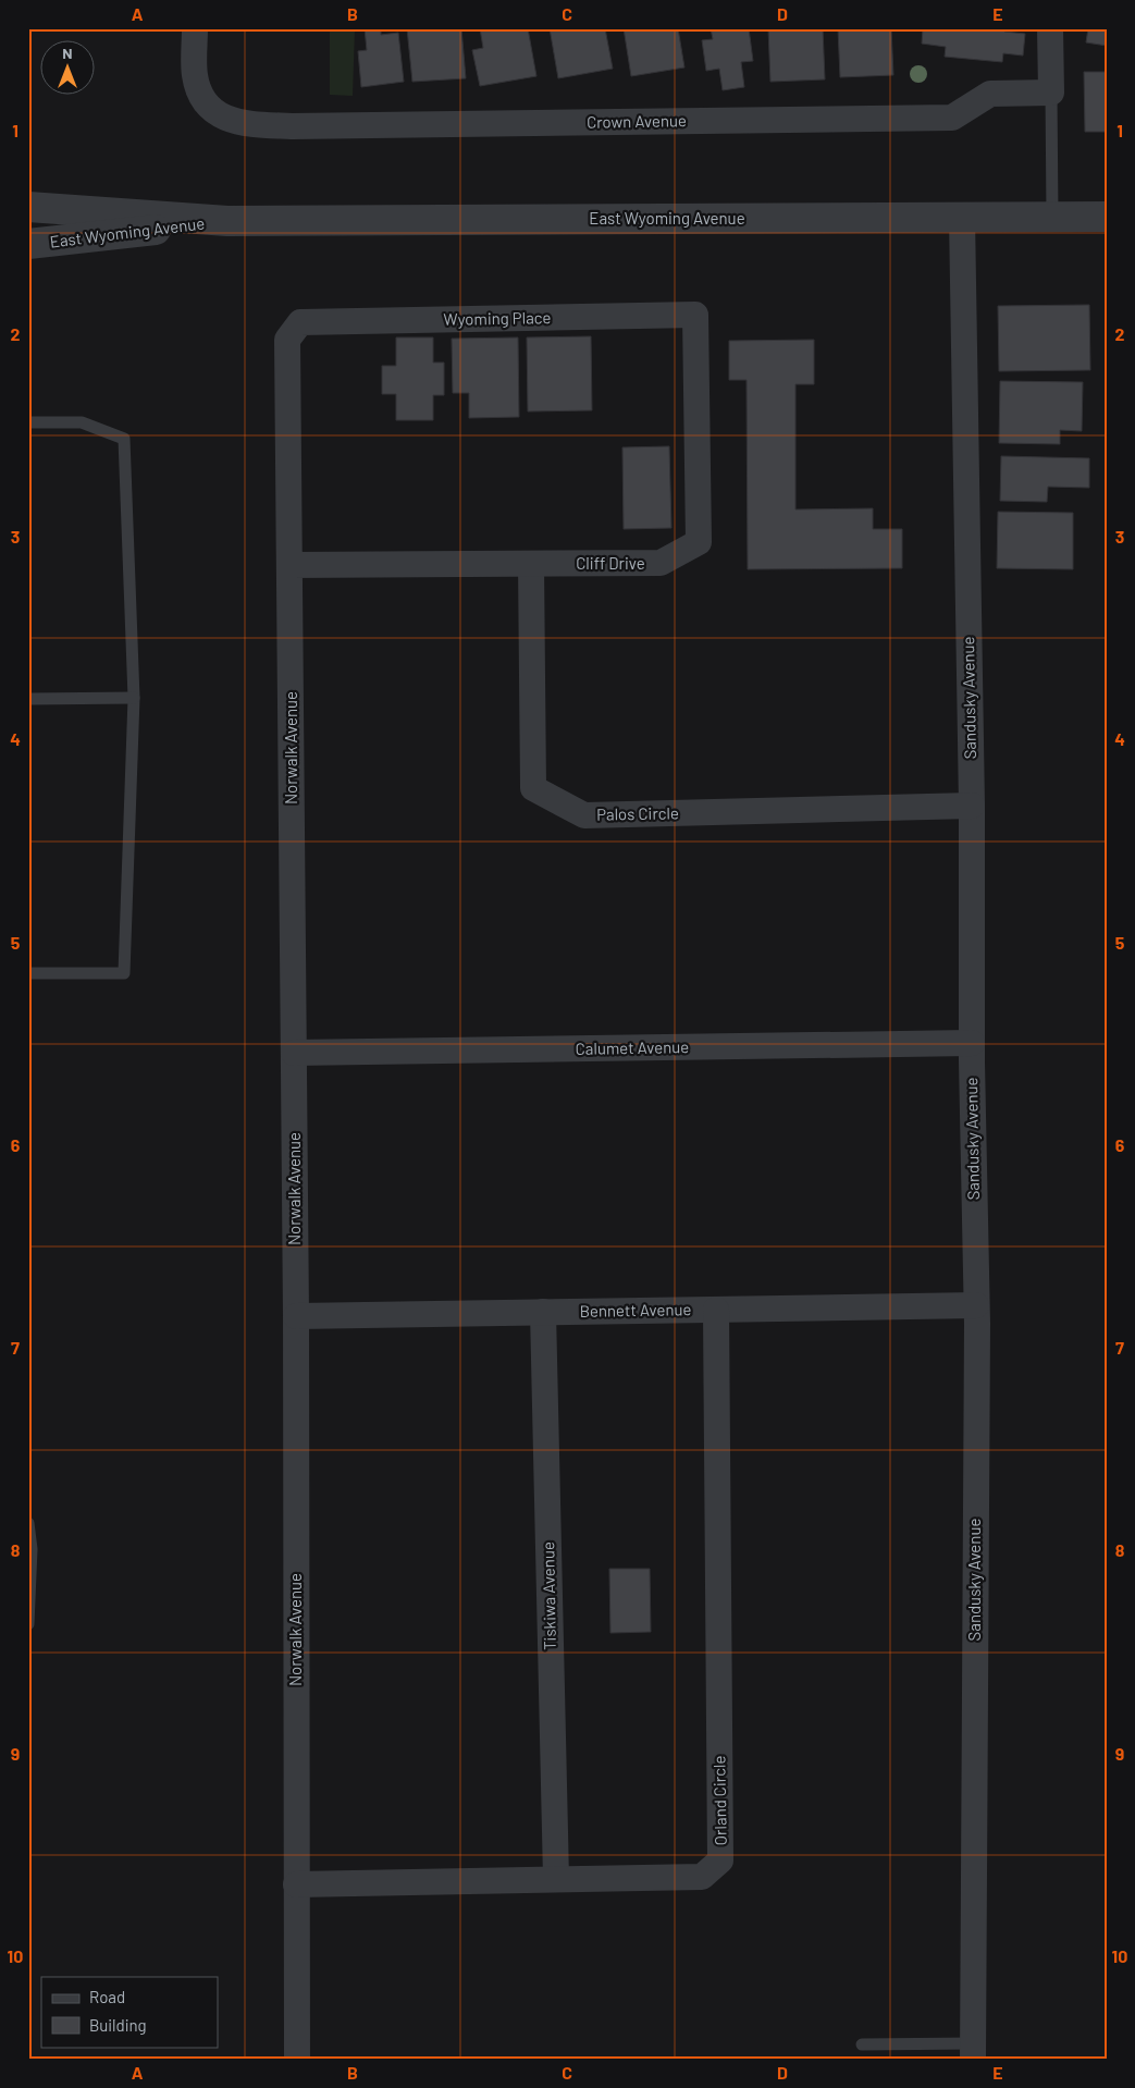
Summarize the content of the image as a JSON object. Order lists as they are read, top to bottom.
{
  "streets": {
    "street": [
      "Crown Avenue",
      "East Wyoming Avenue",
      "Wyoming Place",
      "Cliff Drive",
      "Sandusky Avenue",
      "Norwalk Avenue",
      "Palos Circle",
      "Calumet Avenue",
      "Bennett Avenue",
      "Tiskiwa Avenue",
      "Orland Circle"
    ]
  },
  "crossings": [
    ["East Wyoming Avenue", "Sandusky Avenue"],
    ["Wyoming Place", "Cliff Drive"],
    ["Wyoming Place", "Norwalk Avenue"],
    ["Cliff Drive", "Norwalk Avenue"],
    ["Cliff Drive", "Palos Circle"],
    ["Sandusky Avenue", "Palos Circle"],
    ["Sandusky Avenue", "Calumet Avenue"],
    ["Sandusky Avenue", "Bennett Avenue"],
    ["Norwalk Avenue", "Calumet Avenue"],
    ["Norwalk Avenue", "Bennett Avenue"],
    ["Norwalk Avenue", "Orland Circle"],
    ["Bennett Avenue", "Tiskiwa Avenue"],
    ["Bennett Avenue", "Orland Circle"],
    ["Tiskiwa Avenue", "Orland Circle"]
  ],
  "legend": ["Road", "Building"],
  "north": "top",
  "grid": {
    "columns": [
      "A",
      "B",
      "C",
      "D",
      "E"
    ],
    "rows": [
      "1",
      "2",
      "3",
      "4",
      "5",
      "6",
      "7",
      "8",
      "9",
      "10"
    ]
  }
}
